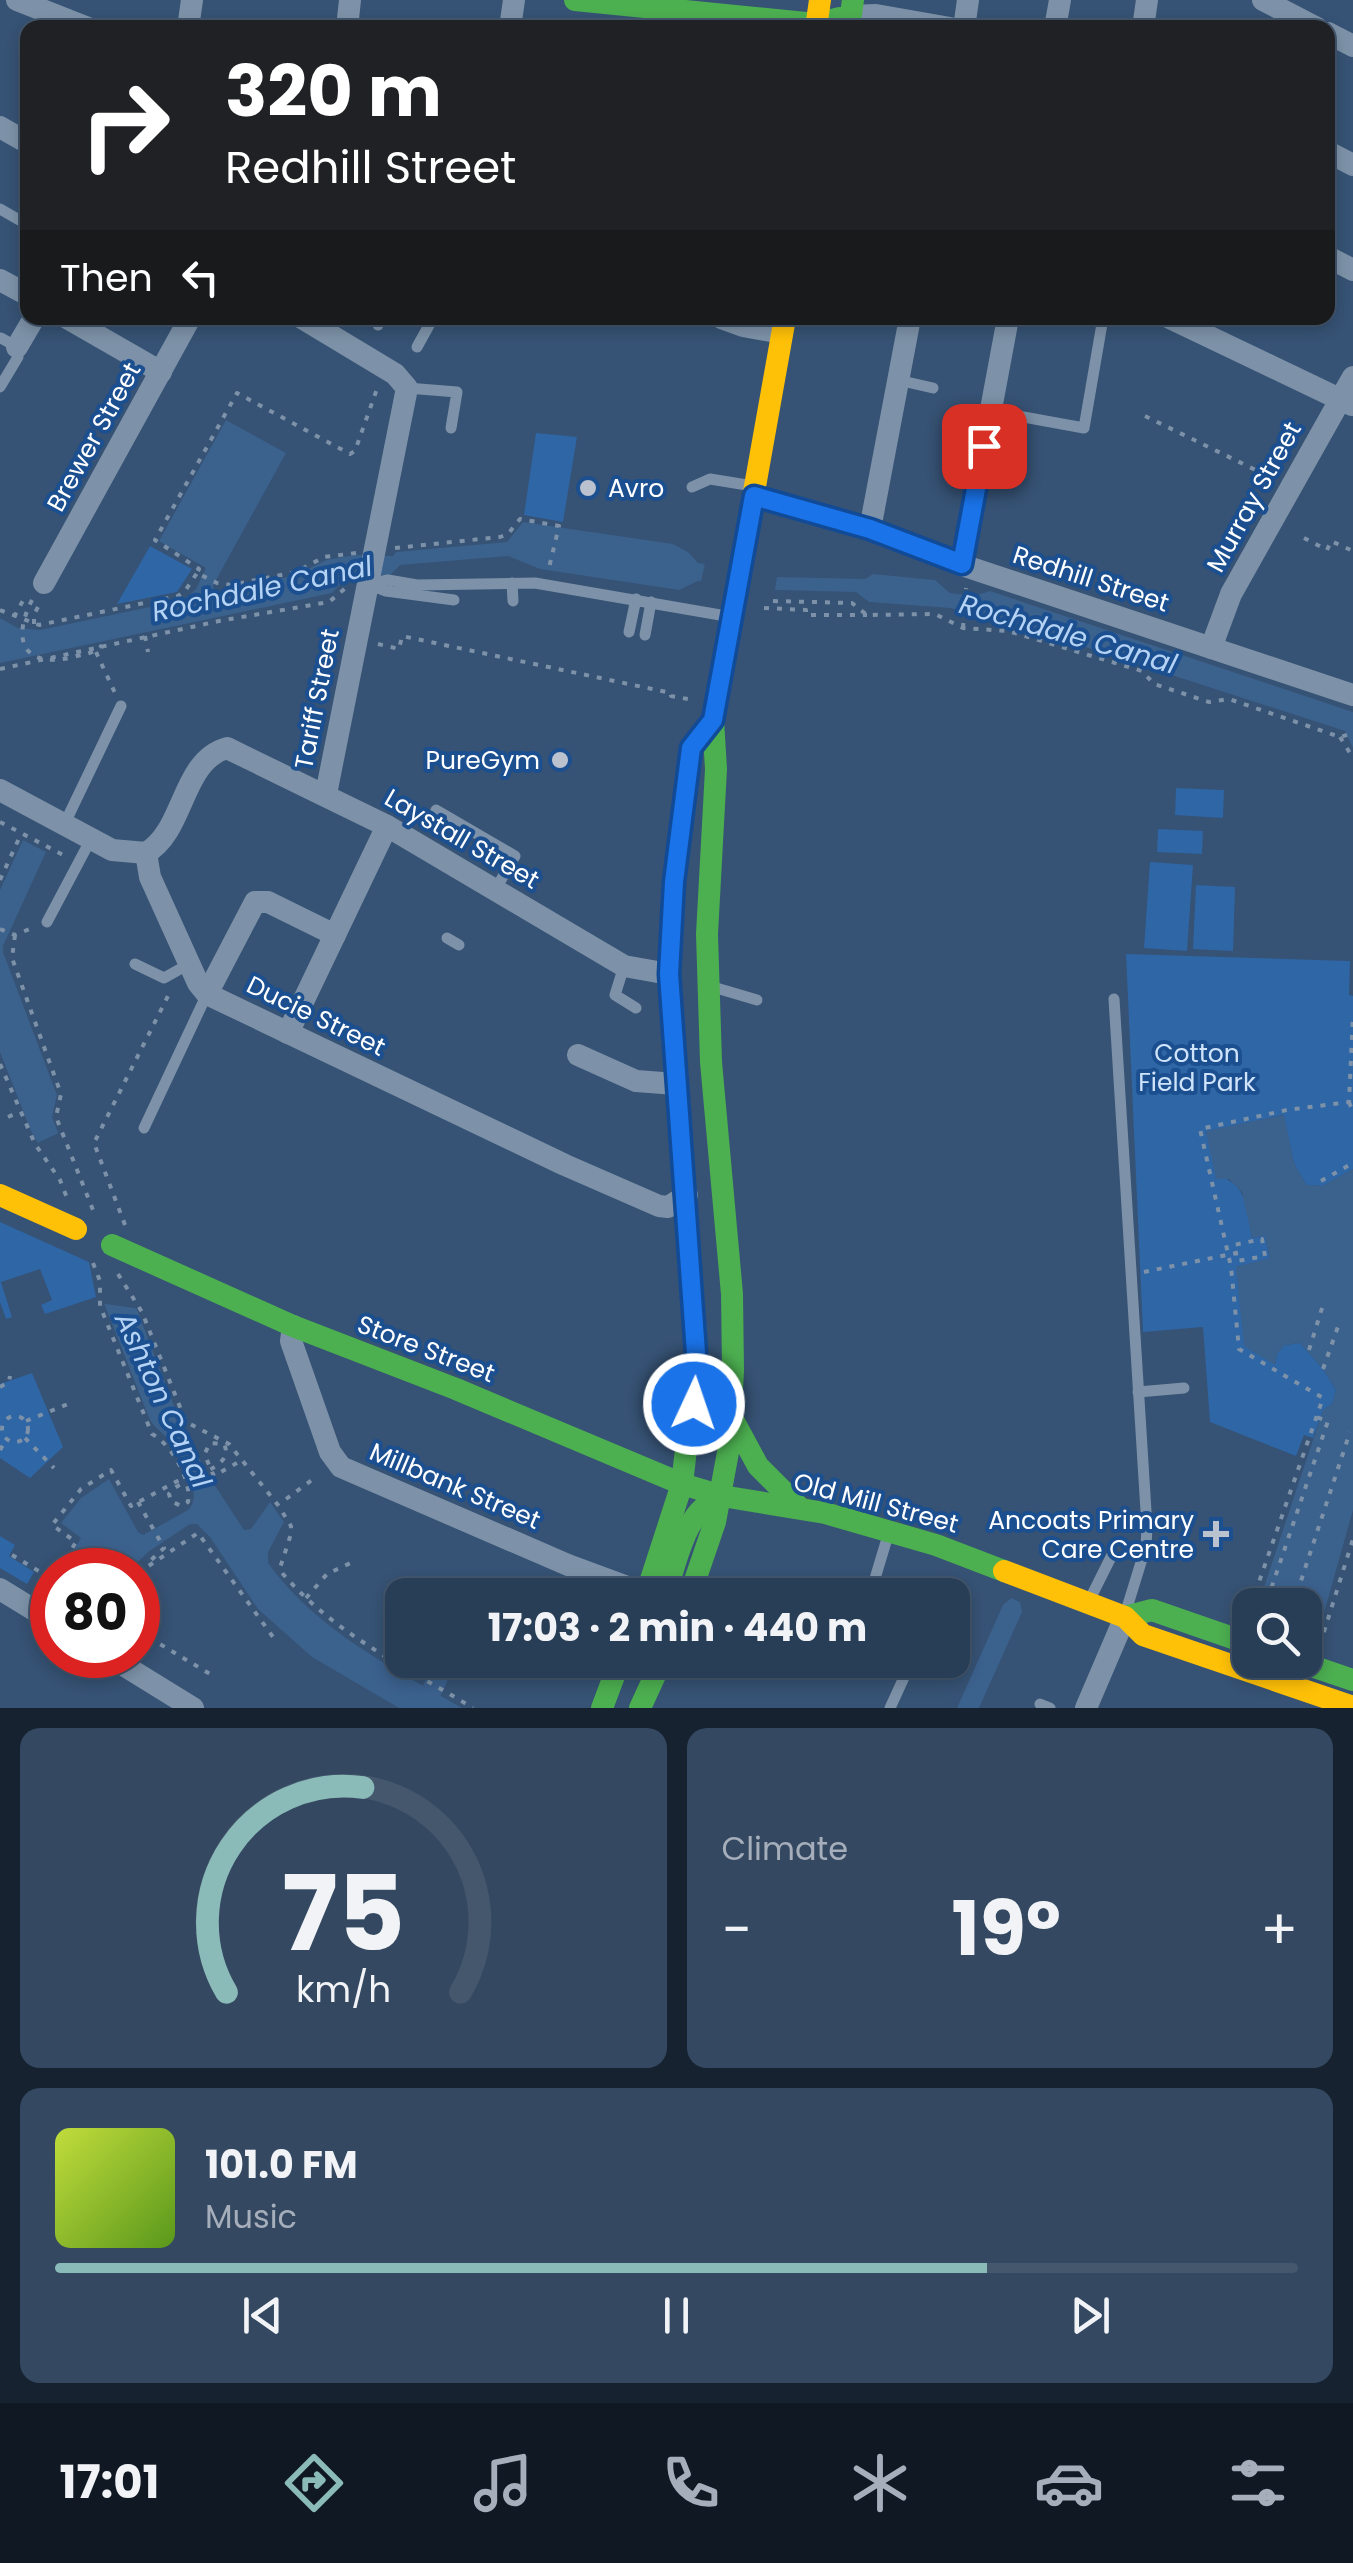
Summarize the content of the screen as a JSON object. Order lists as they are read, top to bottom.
{
  "streets": {
    "main road": ["Store Street", "Old Mill Street"],
    "street": [
      "Brewer Street",
      "Murray Street",
      "Redhill Street",
      "Tariff Street",
      "Laystall Street",
      "Ducie Street",
      "Millbank Street"
    ]
  },
  "crossings": [
    ["Murray Street", "Redhill Street"],
    ["Tariff Street", "Laystall Street"],
    ["Store Street", "Millbank Street"],
    ["Store Street", "Old Mill Street"]
  ],
  "water": ["Rochdale Canal", "Ashton Canal"],
  "parks": ["Cotton Field Park"],
  "places": {
    "other": ["Avro", "PureGym"],
    "health": ["Ancoats Primary Care Centre"]
  },
  "page": {
    "turn": ["320 m", "Redhill Street"],
    "then": "Then",
    "limit": "80",
    "trip": "17:03 · 2 min · 440 m",
    "tile": "Climate",
    "heat": ["−", "19°", "+"],
    "song": ["101.0 FM", "Music"],
    "tabs": "17:01",
    "gauge": ["75", "km/h"]
  }
}
